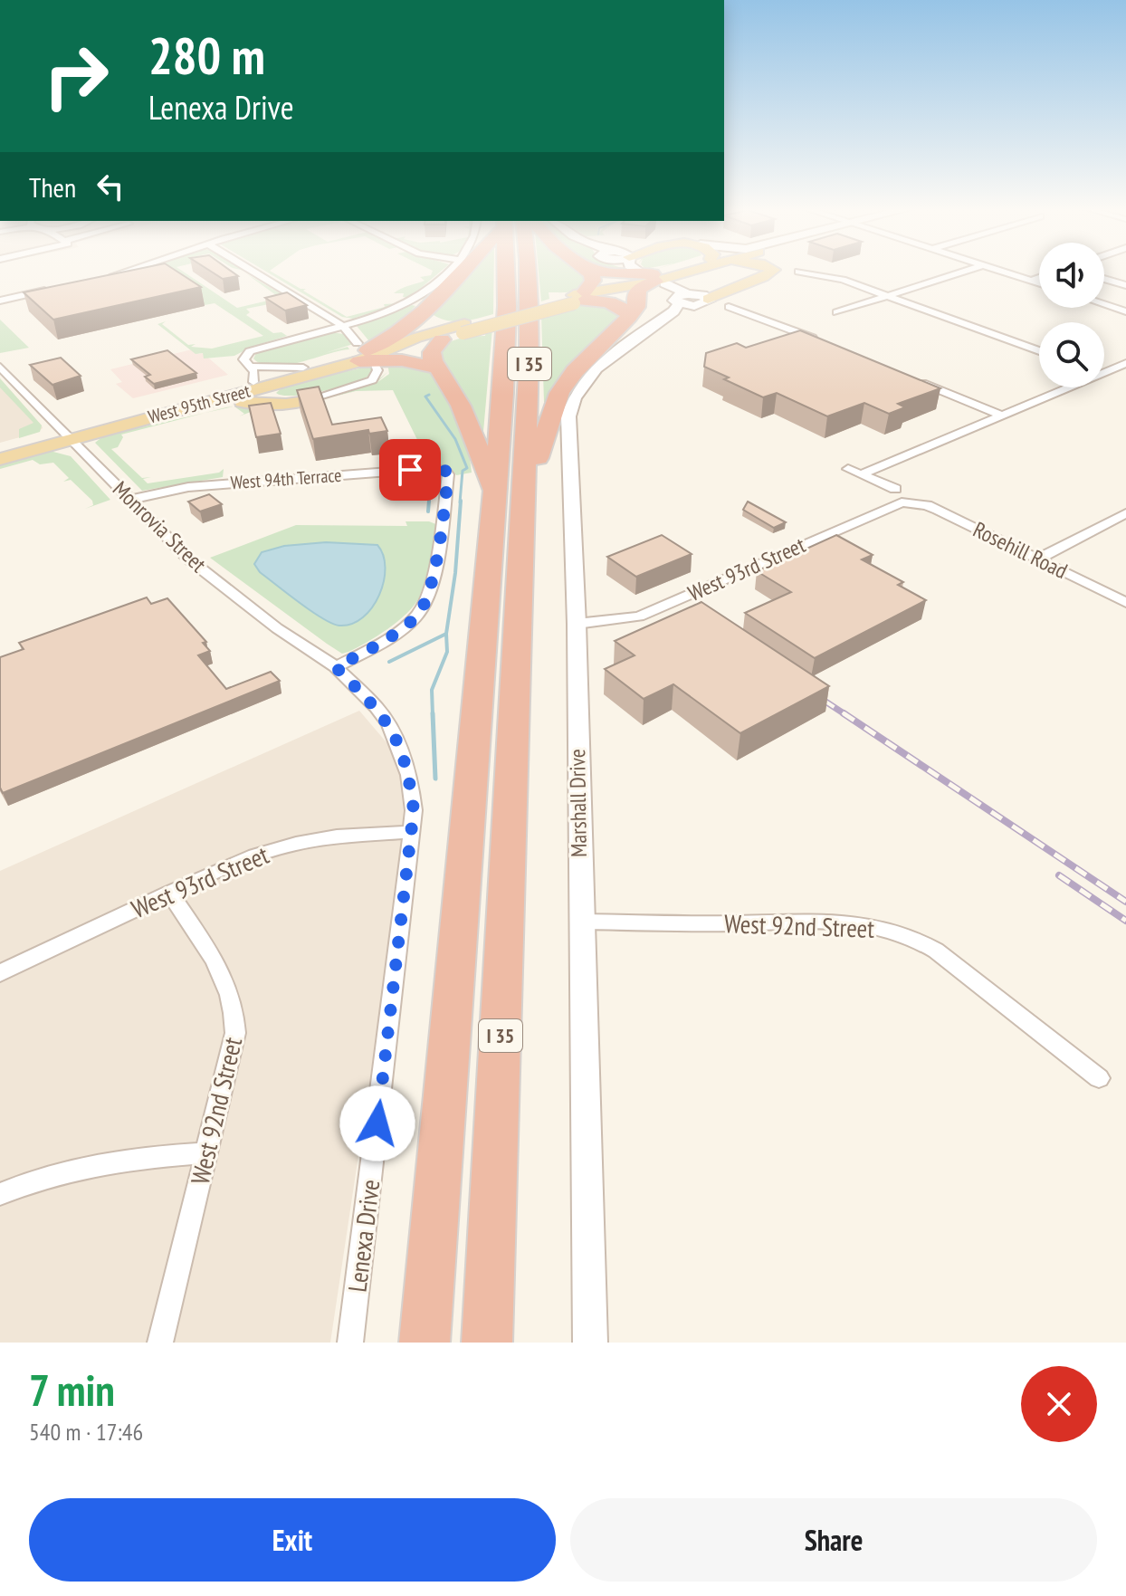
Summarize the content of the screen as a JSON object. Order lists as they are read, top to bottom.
{
  "streets": {
    "highway": ["I 35"],
    "main road": ["West 95th Street"],
    "street": [
      "West 94th Terrace",
      "Monrovia Street",
      "Rosehill Road",
      "West 93rd Street",
      "Marshall Drive",
      "West 92nd Street",
      "Lenexa Drive"
    ]
  },
  "crossings": [
    ["West 95th Street", "Monrovia Street"],
    ["West 94th Terrace", "Monrovia Street"],
    ["West 94th Terrace", "Lenexa Drive"],
    ["Monrovia Street", "Lenexa Drive"],
    ["Rosehill Road", "West 93rd Street"],
    ["West 93rd Street", "Marshall Drive"],
    ["West 93rd Street", "West 92nd Street"],
    ["West 93rd Street", "Lenexa Drive"],
    ["Marshall Drive", "West 92nd Street"]
  ],
  "page": {
    "turn": ["280 m", "Lenexa Drive"],
    "then": "Then",
    "heading": ["7 min", "540 m · 17:46"],
    "buttons": ["Exit", "Share"]
  }
}
